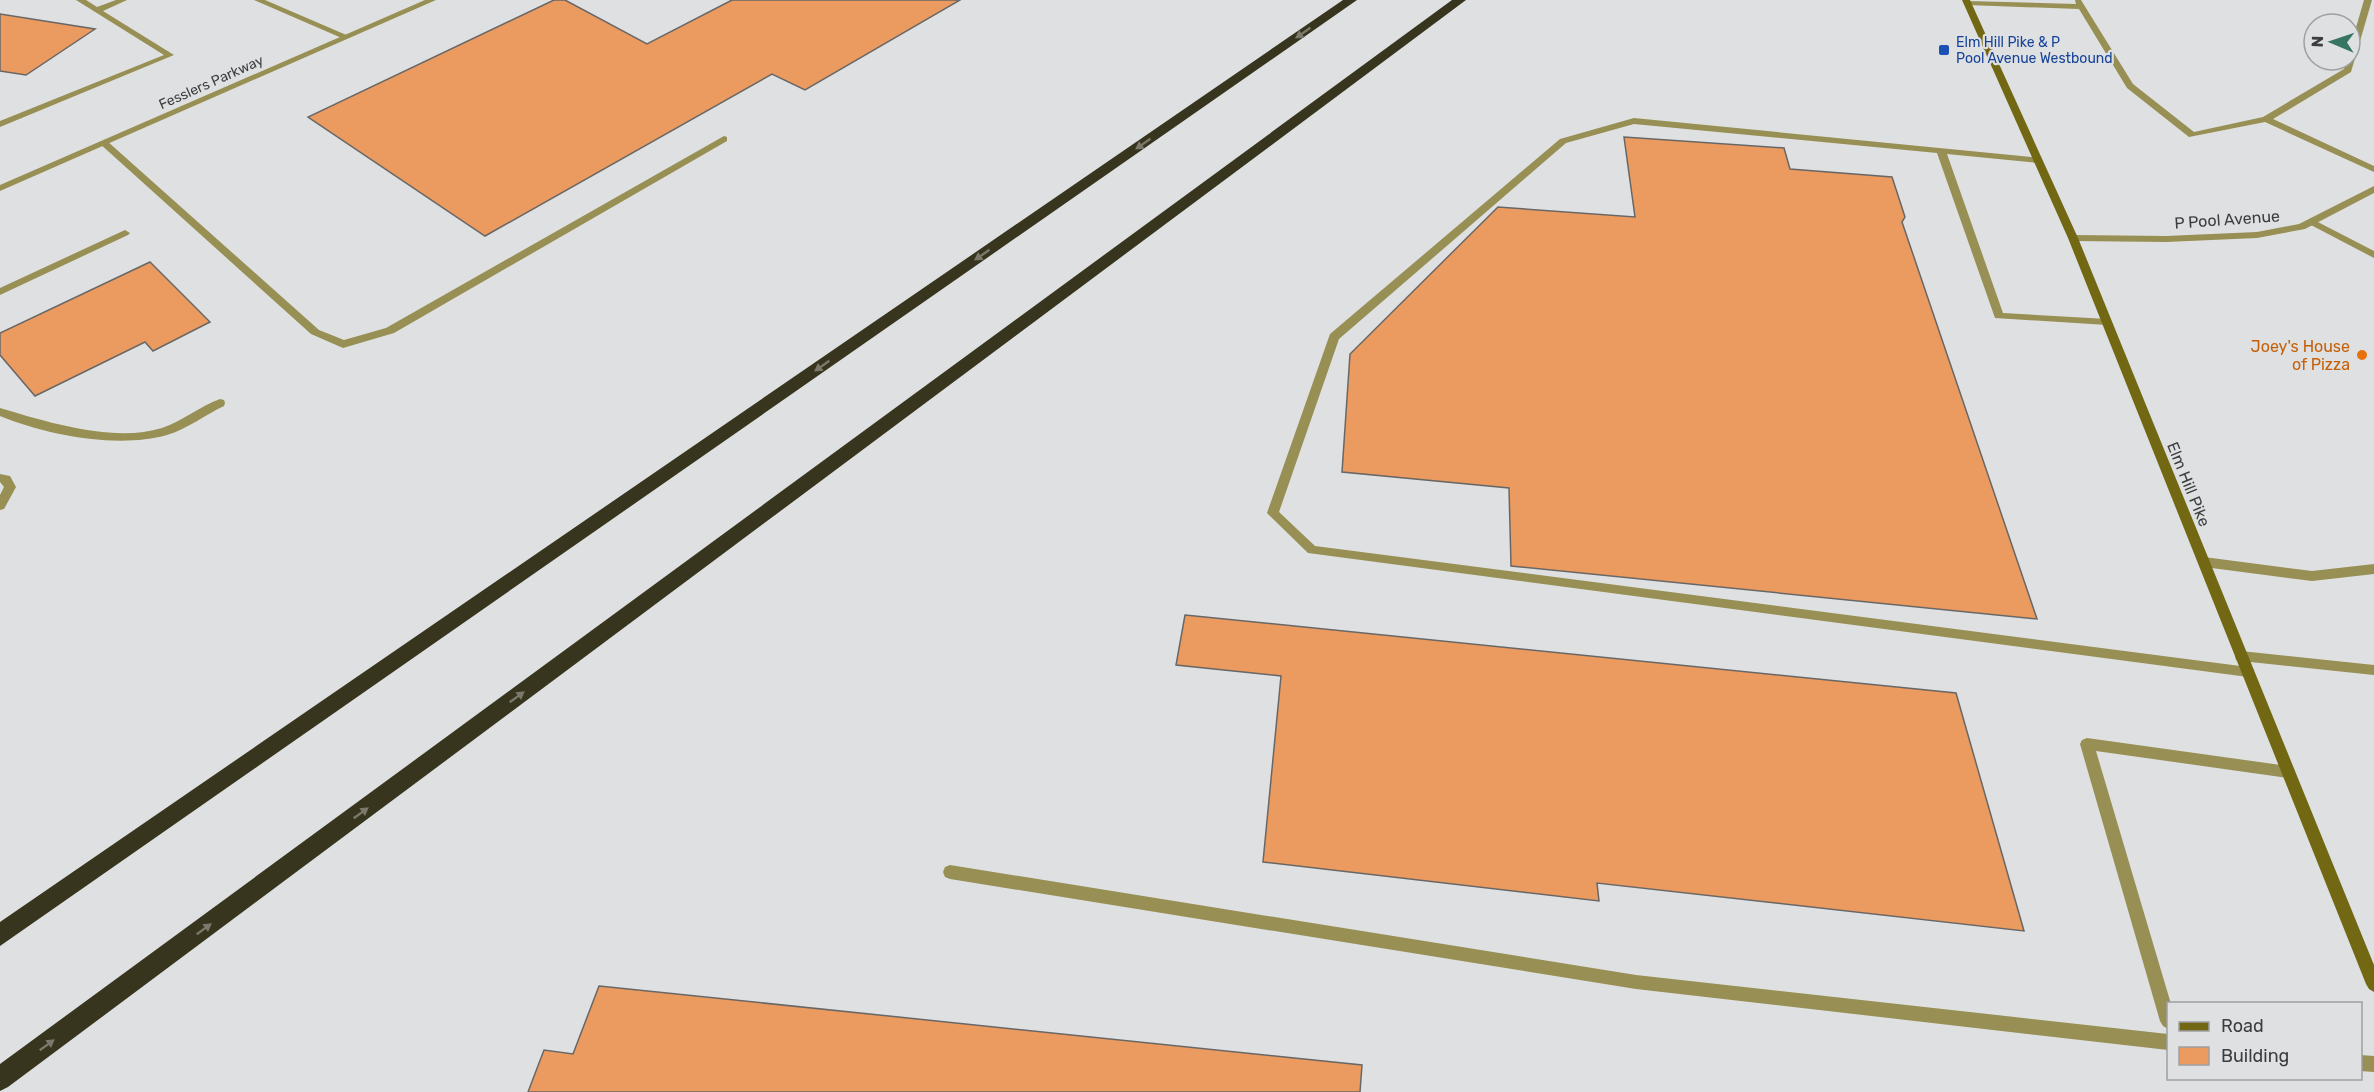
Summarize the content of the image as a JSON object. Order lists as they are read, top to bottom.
{
  "streets": {
    "main road": ["Elm Hill Pike"],
    "street": ["Fesslers Parkway", "P Pool Avenue"]
  },
  "crossings": [
    ["P Pool Avenue", "Elm Hill Pike"]
  ],
  "places": {
    "transit": ["Elm Hill Pike & P Pool Avenue Westbound"],
    "other": ["Joey's House of Pizza"]
  },
  "legend": ["Road", "Building"],
  "north": "left"
}
